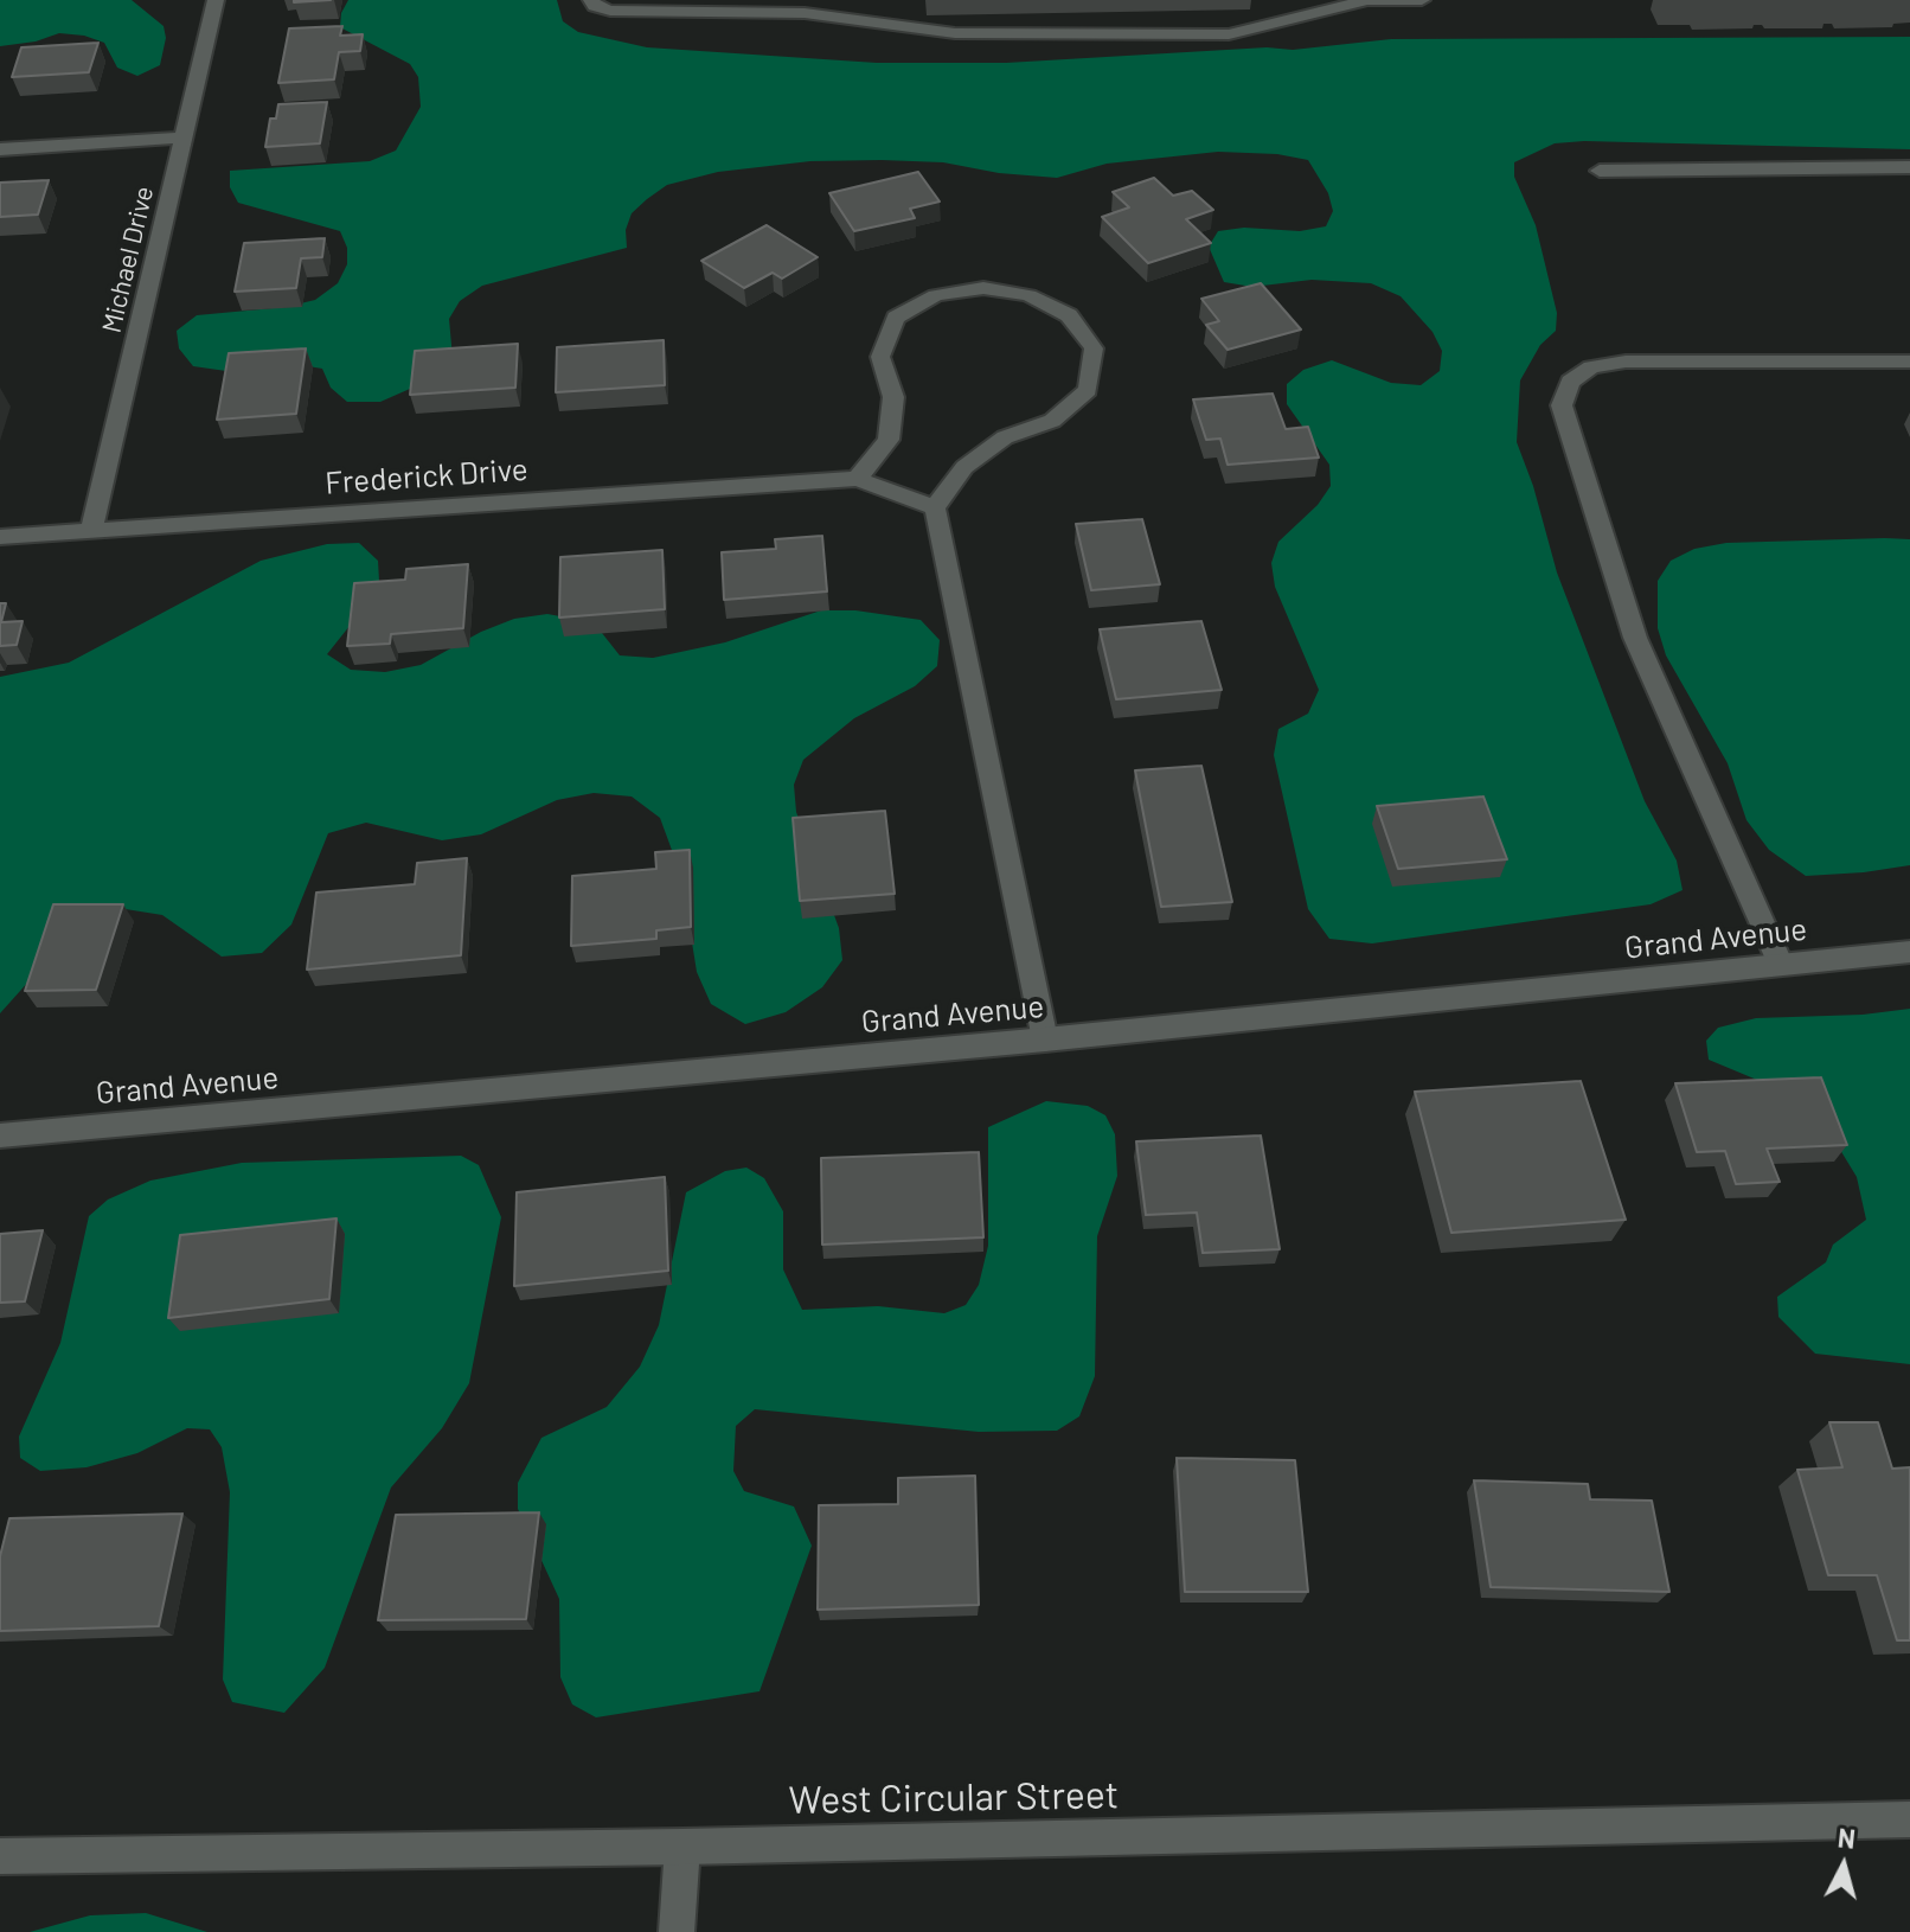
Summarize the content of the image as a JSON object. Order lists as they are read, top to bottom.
{
  "streets": {
    "street": [
      "Michael Drive",
      "Frederick Drive",
      "Grand Avenue",
      "West Circular Street"
    ]
  },
  "crossings": [
    ["Michael Drive", "Frederick Drive"]
  ],
  "north": "top"
}
